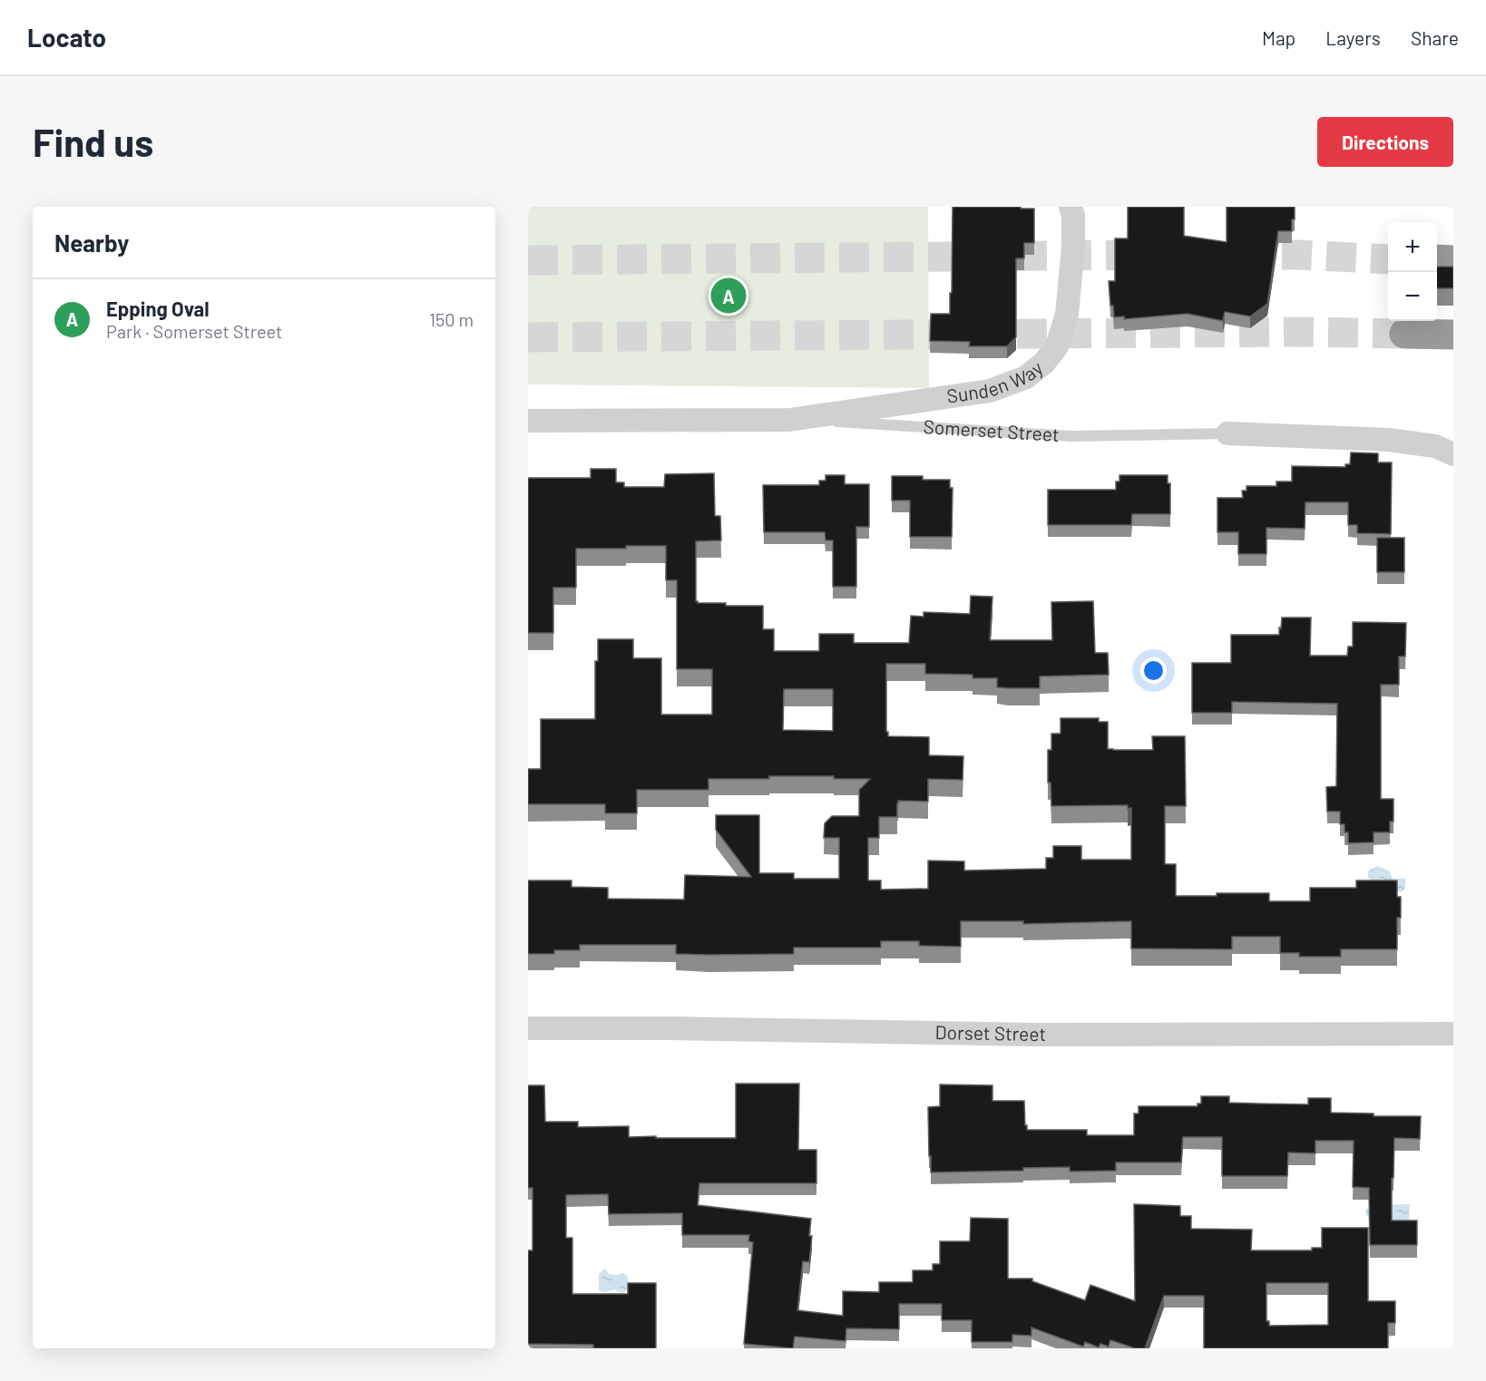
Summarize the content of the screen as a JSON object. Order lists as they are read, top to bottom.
{
  "streets": {
    "street": ["Sunden Way", "Somerset Street", "Dorset Street"]
  },
  "crossings": [
    ["Sunden Way", "Somerset Street"]
  ],
  "page": {
    "header": "Locato",
    "nav": ["Map", "Layers", "Share"],
    "buttons": "Directions",
    "title": "Find us",
    "heading": "Nearby",
    "map_buttons": ["+", "−"],
    "pins": "A",
    "list": [
      {
        "mark": "A",
        "name": "Epping Oval",
        "note": "Park · Somerset Street",
        "value": "150 m"
      }
    ]
  }
}
